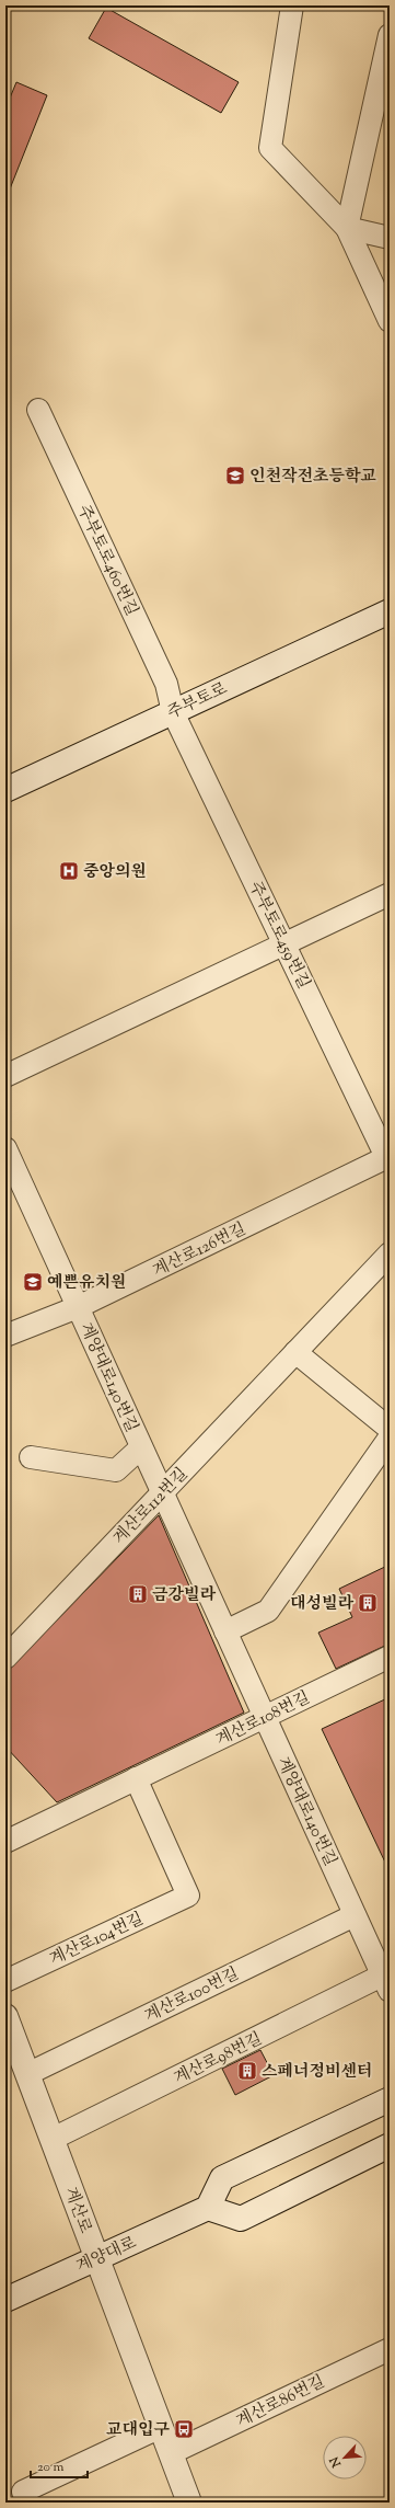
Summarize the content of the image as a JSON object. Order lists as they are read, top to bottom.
{
  "streets": {
    "main road": ["주부토로", "계산로", "계양대로"],
    "street": [
      "주부토로460번길",
      "주부토로459번길",
      "계산로126번길",
      "계양대로140번길",
      "계산로112번길",
      "계산로108번길",
      "계산로104번길",
      "계산로100번길",
      "계산로98번길",
      "계산로86번길"
    ]
  },
  "crossings": [
    ["주부토로460번길", "주부토로"],
    ["주부토로460번길", "주부토로459번길"],
    ["주부토로", "주부토로459번길"],
    ["주부토로459번길", "계산로126번길"],
    ["계산로126번길", "계양대로140번길"],
    ["계양대로140번길", "계산로112번길"],
    ["계양대로140번길", "계산로108번길"],
    ["계양대로140번길", "계산로100번길"],
    ["계양대로140번길", "계산로98번길"],
    ["계산로108번길", "계산로104번길"],
    ["계산로100번길", "계산로"],
    ["계산로98번길", "계산로"],
    ["계산로", "계양대로"],
    ["계산로", "계산로86번길"]
  ],
  "places": {
    "school or university": ["인천작전초등학교", "예쁜유치원"],
    "hospital": ["중앙의원"],
    "building": ["금강빌라", "대성빌라", "스페너정비센터"],
    "bus stop": ["교대입구"]
  },
  "scale_bar": "20 m",
  "north": "bottom left"
}
